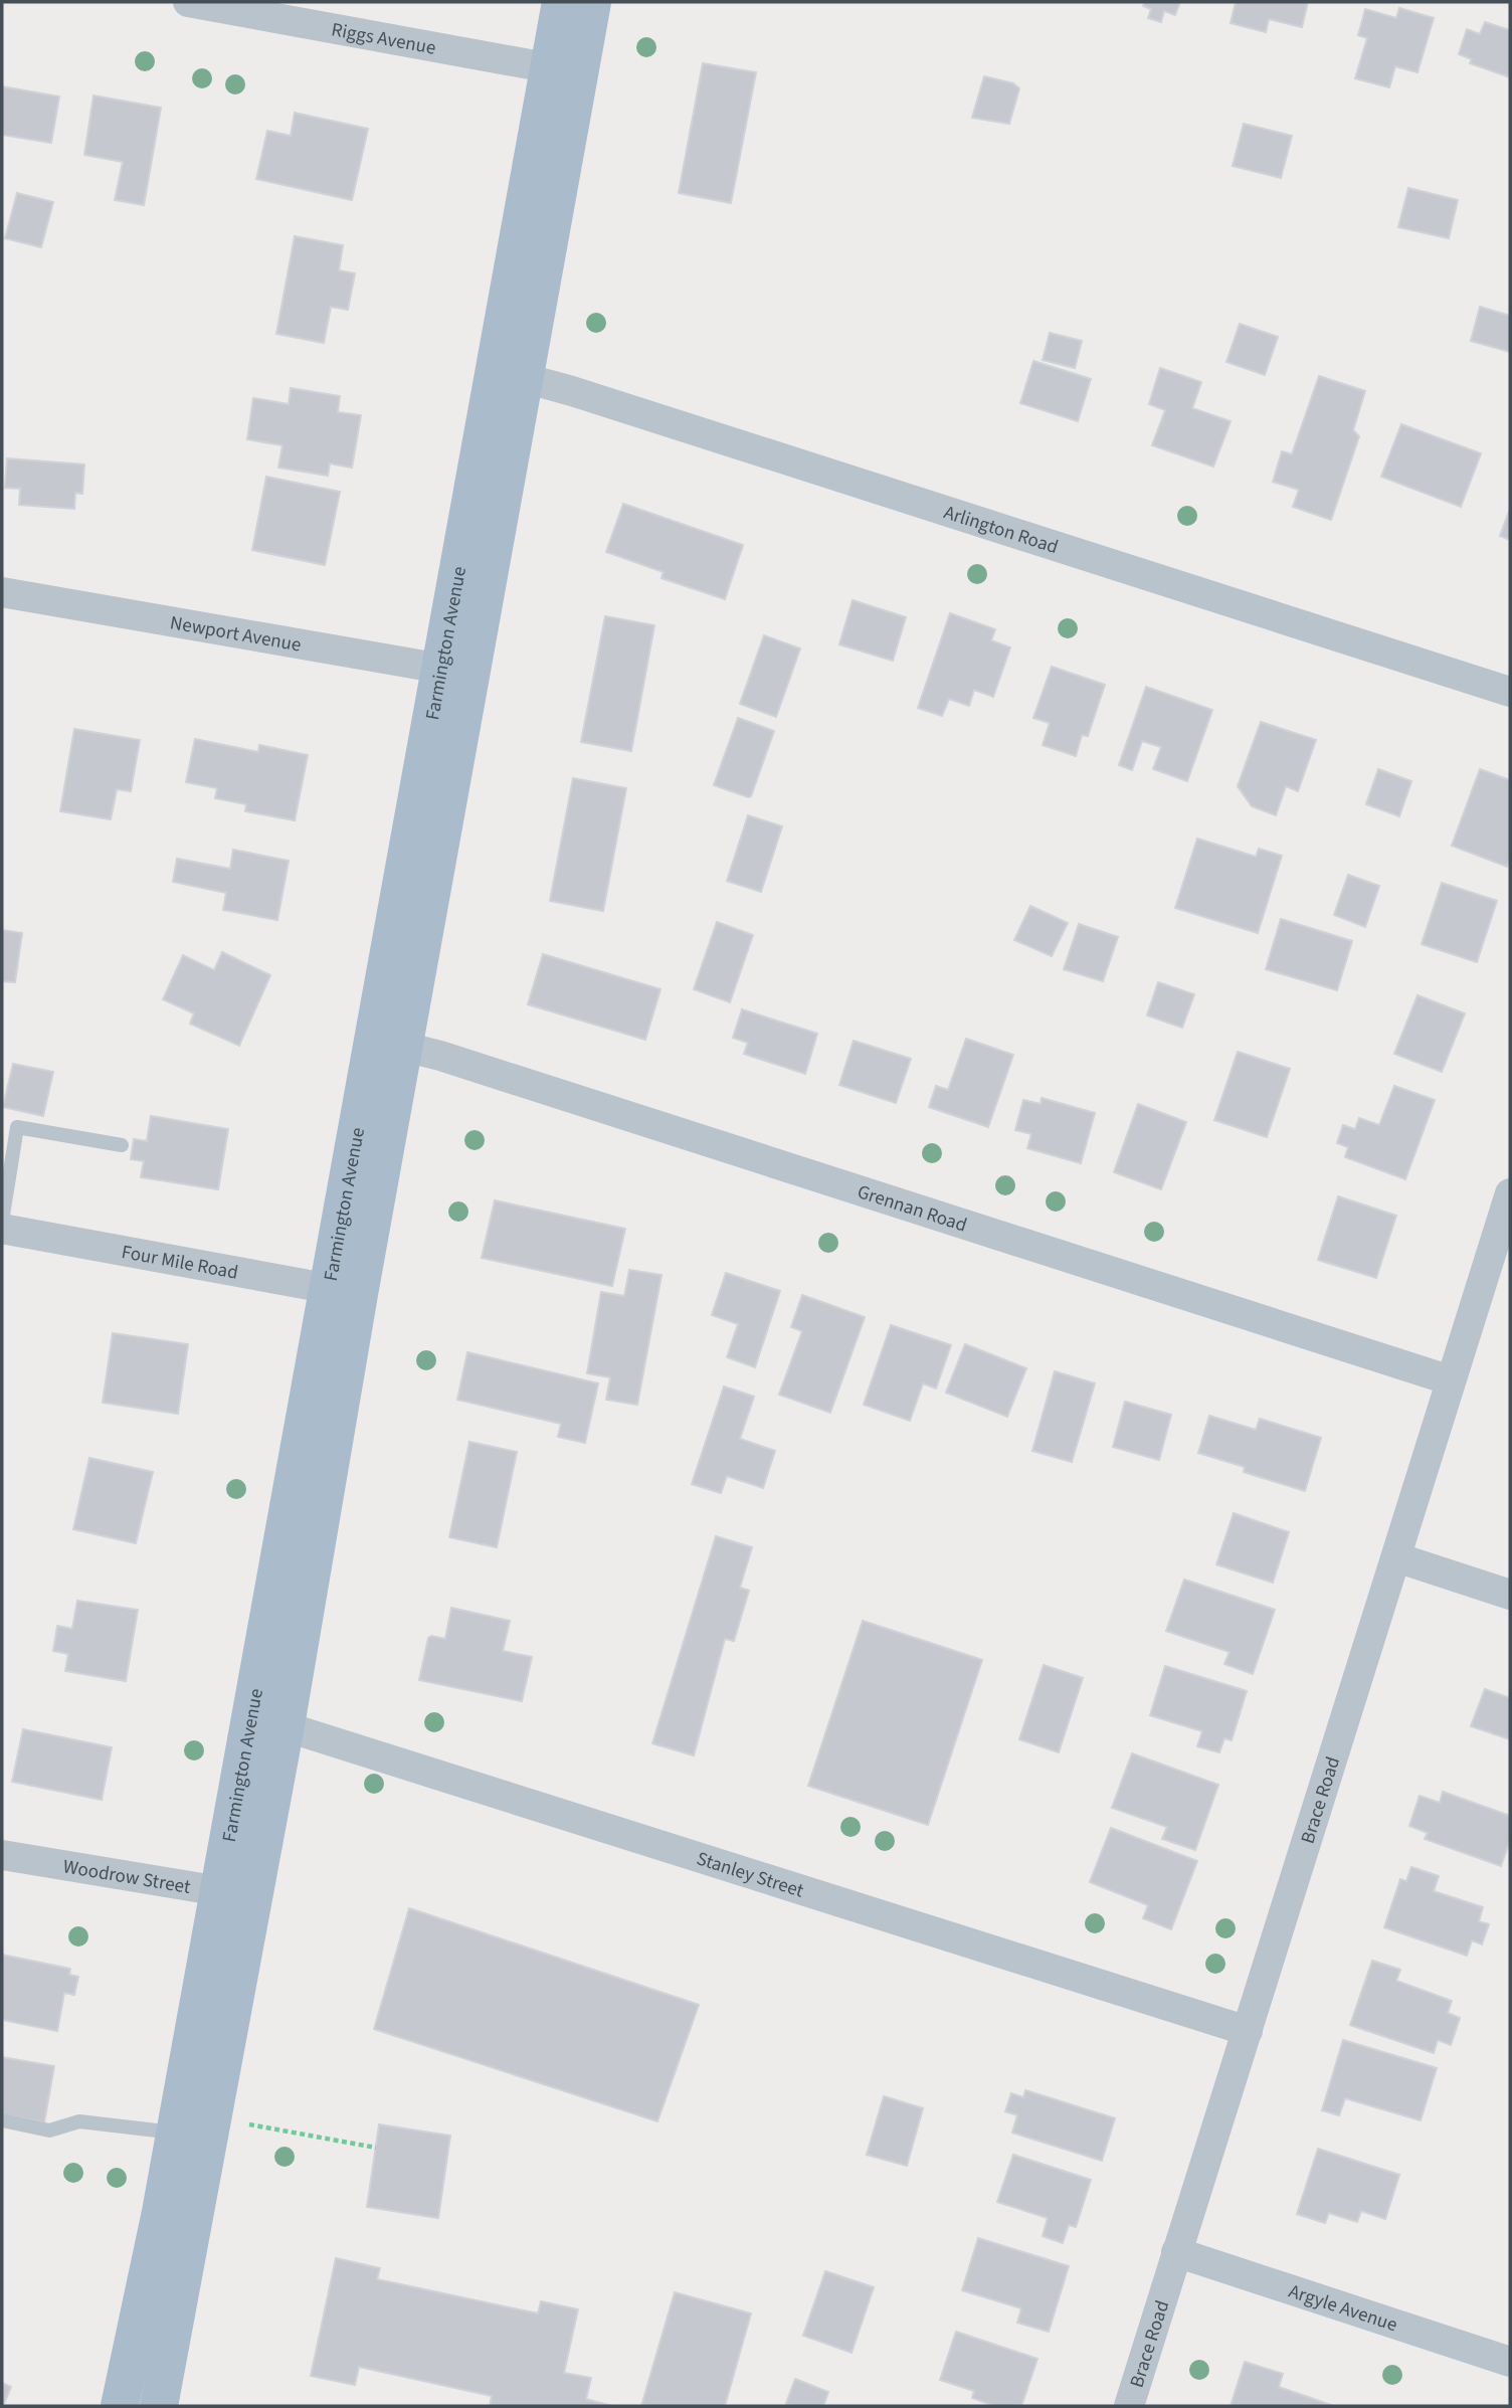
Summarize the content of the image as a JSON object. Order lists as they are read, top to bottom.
{
  "streets": {
    "main road": ["Farmington Avenue"],
    "street": [
      "Riggs Avenue",
      "Arlington Road",
      "Newport Avenue",
      "Grennan Road",
      "Four Mile Road",
      "Brace Road",
      "Stanley Street",
      "Woodrow Street",
      "Argyle Avenue"
    ]
  },
  "crossings": [
    ["Riggs Avenue", "Farmington Avenue"],
    ["Arlington Road", "Farmington Avenue"],
    ["Newport Avenue", "Farmington Avenue"],
    ["Farmington Avenue", "Grennan Road"],
    ["Farmington Avenue", "Four Mile Road"],
    ["Farmington Avenue", "Stanley Street"],
    ["Farmington Avenue", "Woodrow Street"],
    ["Grennan Road", "Brace Road"],
    ["Brace Road", "Stanley Street"],
    ["Brace Road", "Argyle Avenue"]
  ]
}
